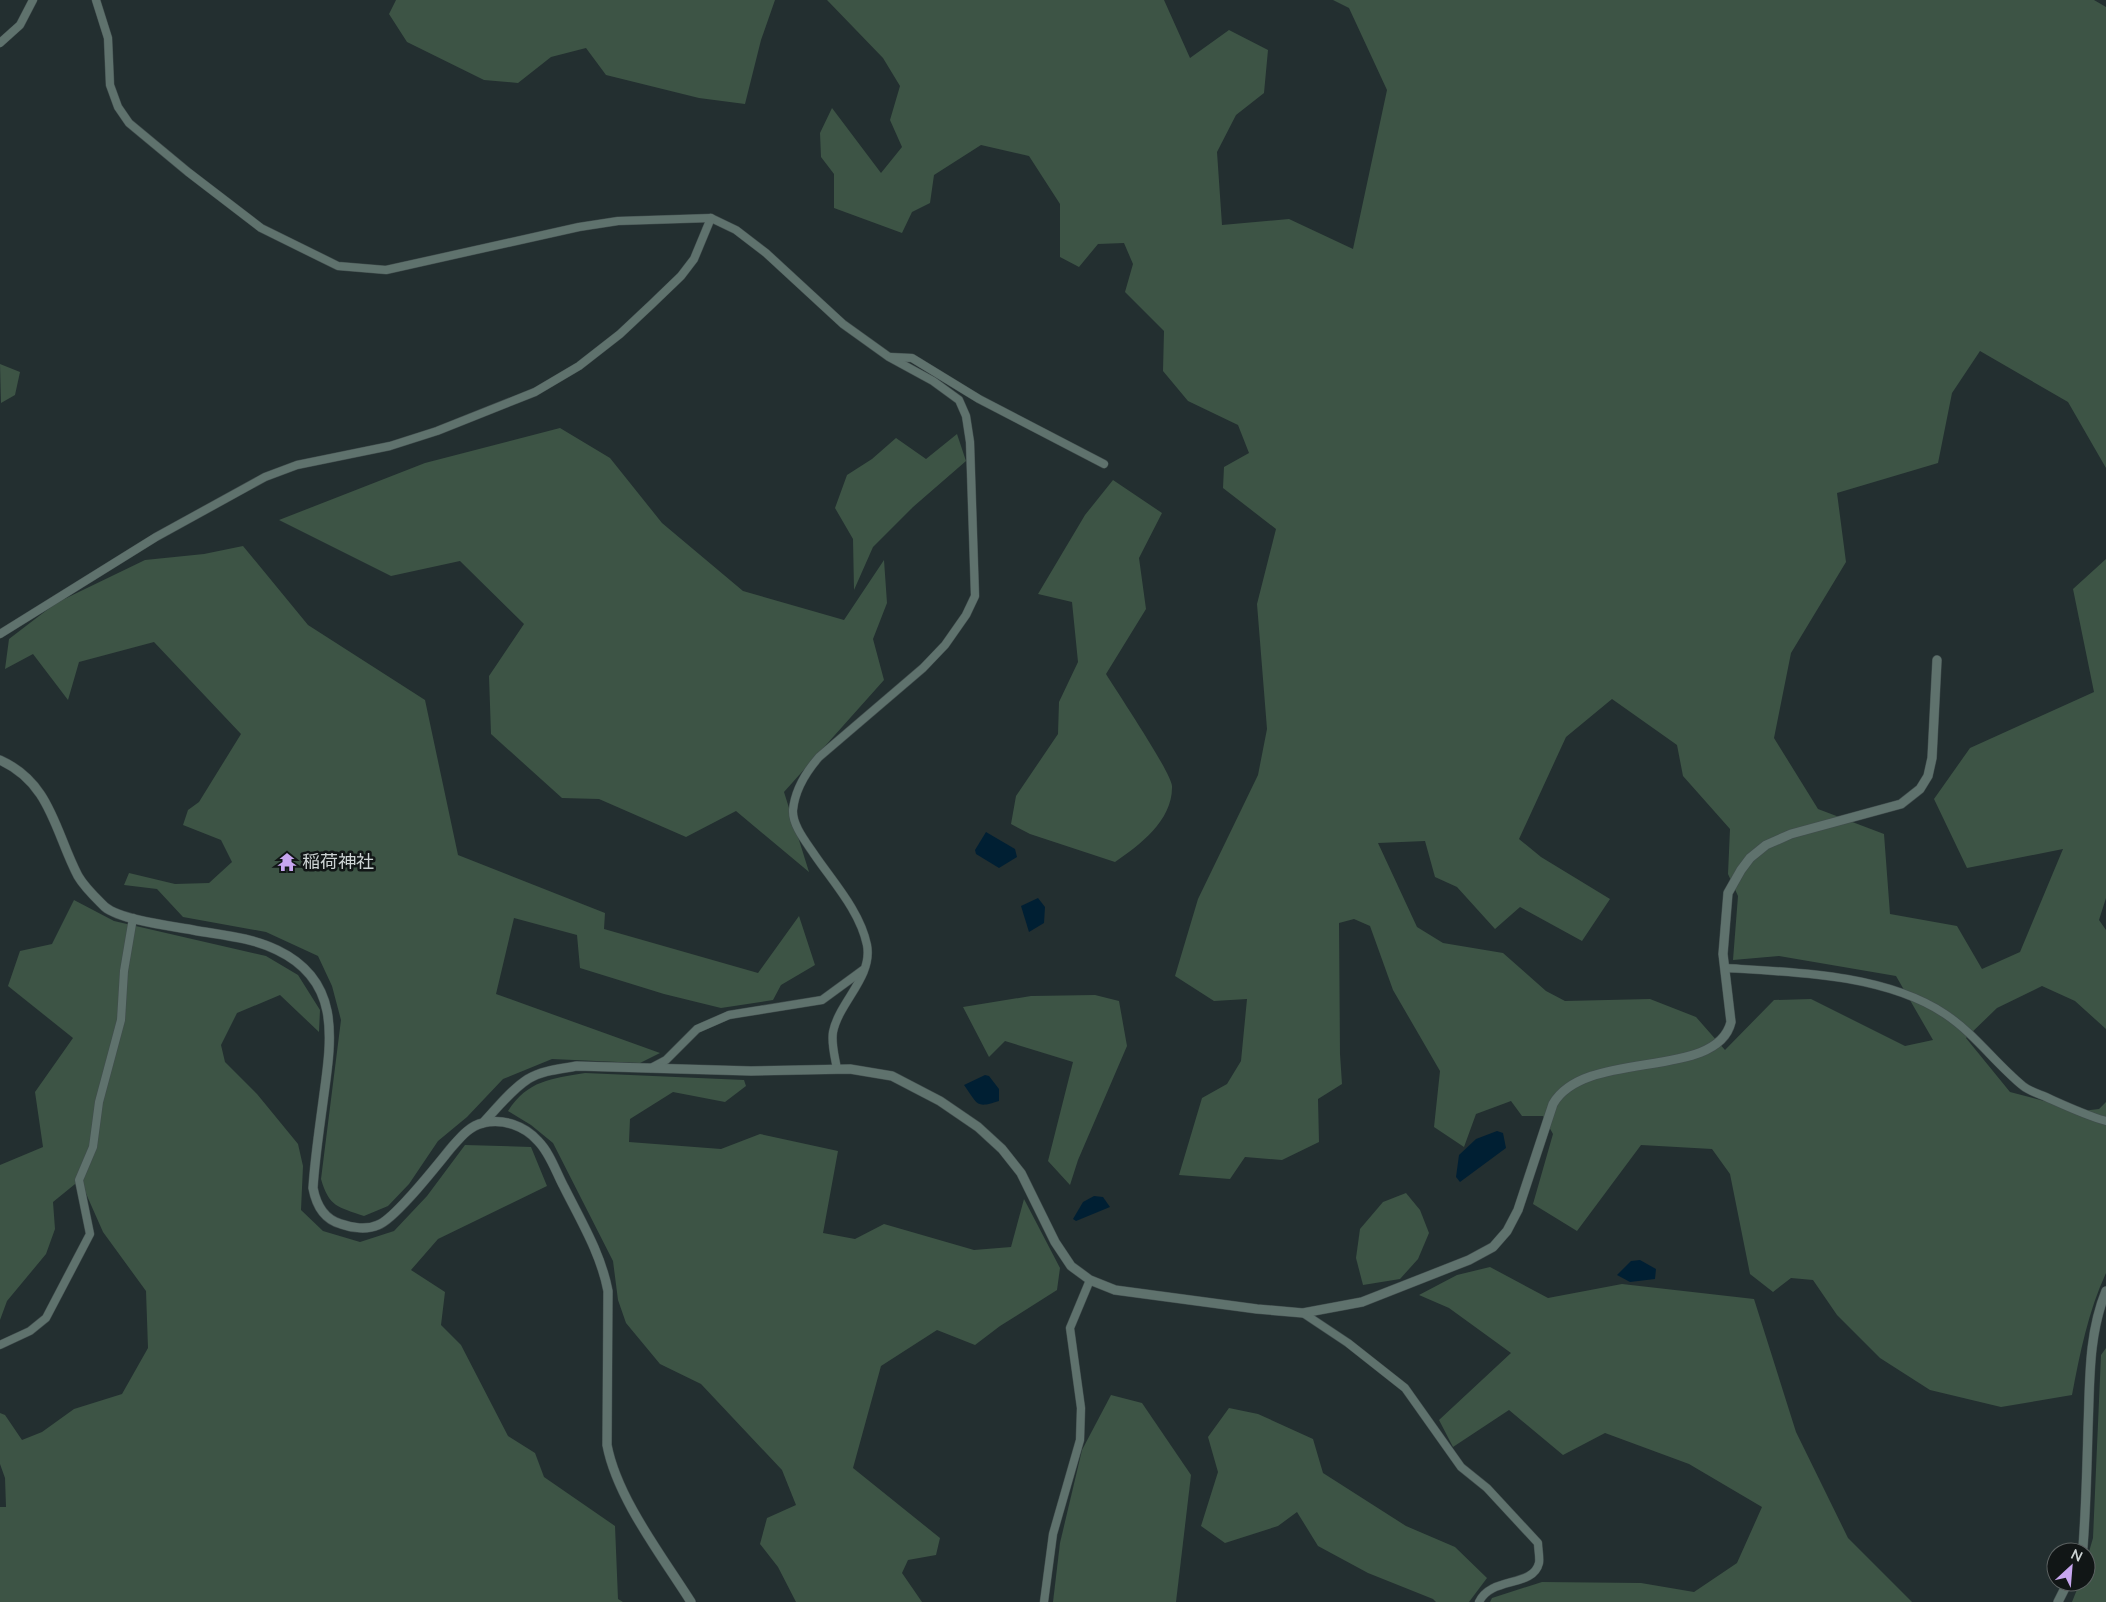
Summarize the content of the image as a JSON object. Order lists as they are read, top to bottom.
{
  "places": {
    "temple": ["稲荷神社"]
  },
  "north": "top right"
}
